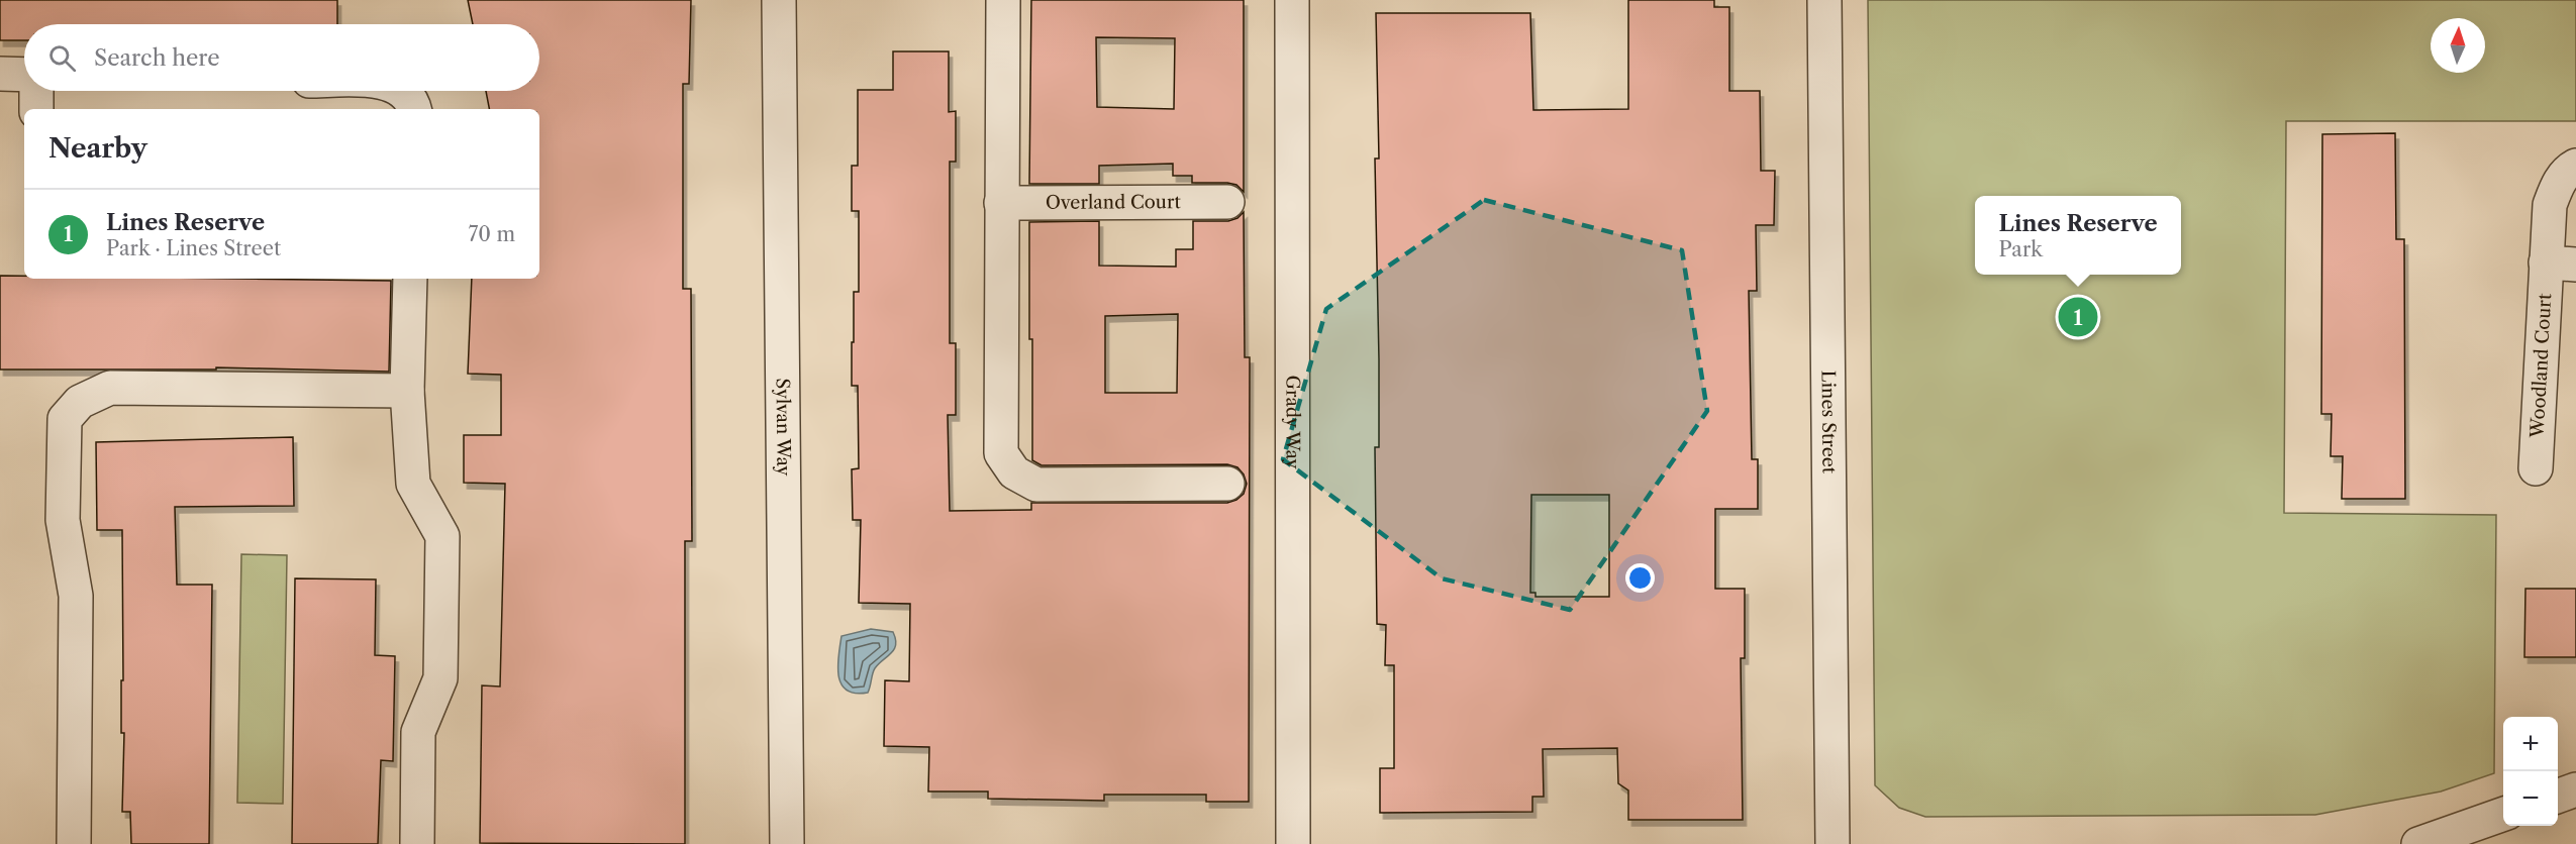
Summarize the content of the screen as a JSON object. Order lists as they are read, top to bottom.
{
  "streets": {
    "street": [
      "Overland Court",
      "Woodland Court",
      "Grady Way",
      "Lines Street",
      "Sylvan Way"
    ]
  },
  "north": "top",
  "page": {
    "search": "Search here",
    "heading": "Nearby",
    "list": [
      {
        "mark": "1",
        "name": "Lines Reserve",
        "note": "Park · Lines Street",
        "value": "70 m"
      }
    ],
    "popup": ["Lines Reserve", "Park"],
    "pins": "1",
    "map_buttons": ["+", "−"]
  }
}
